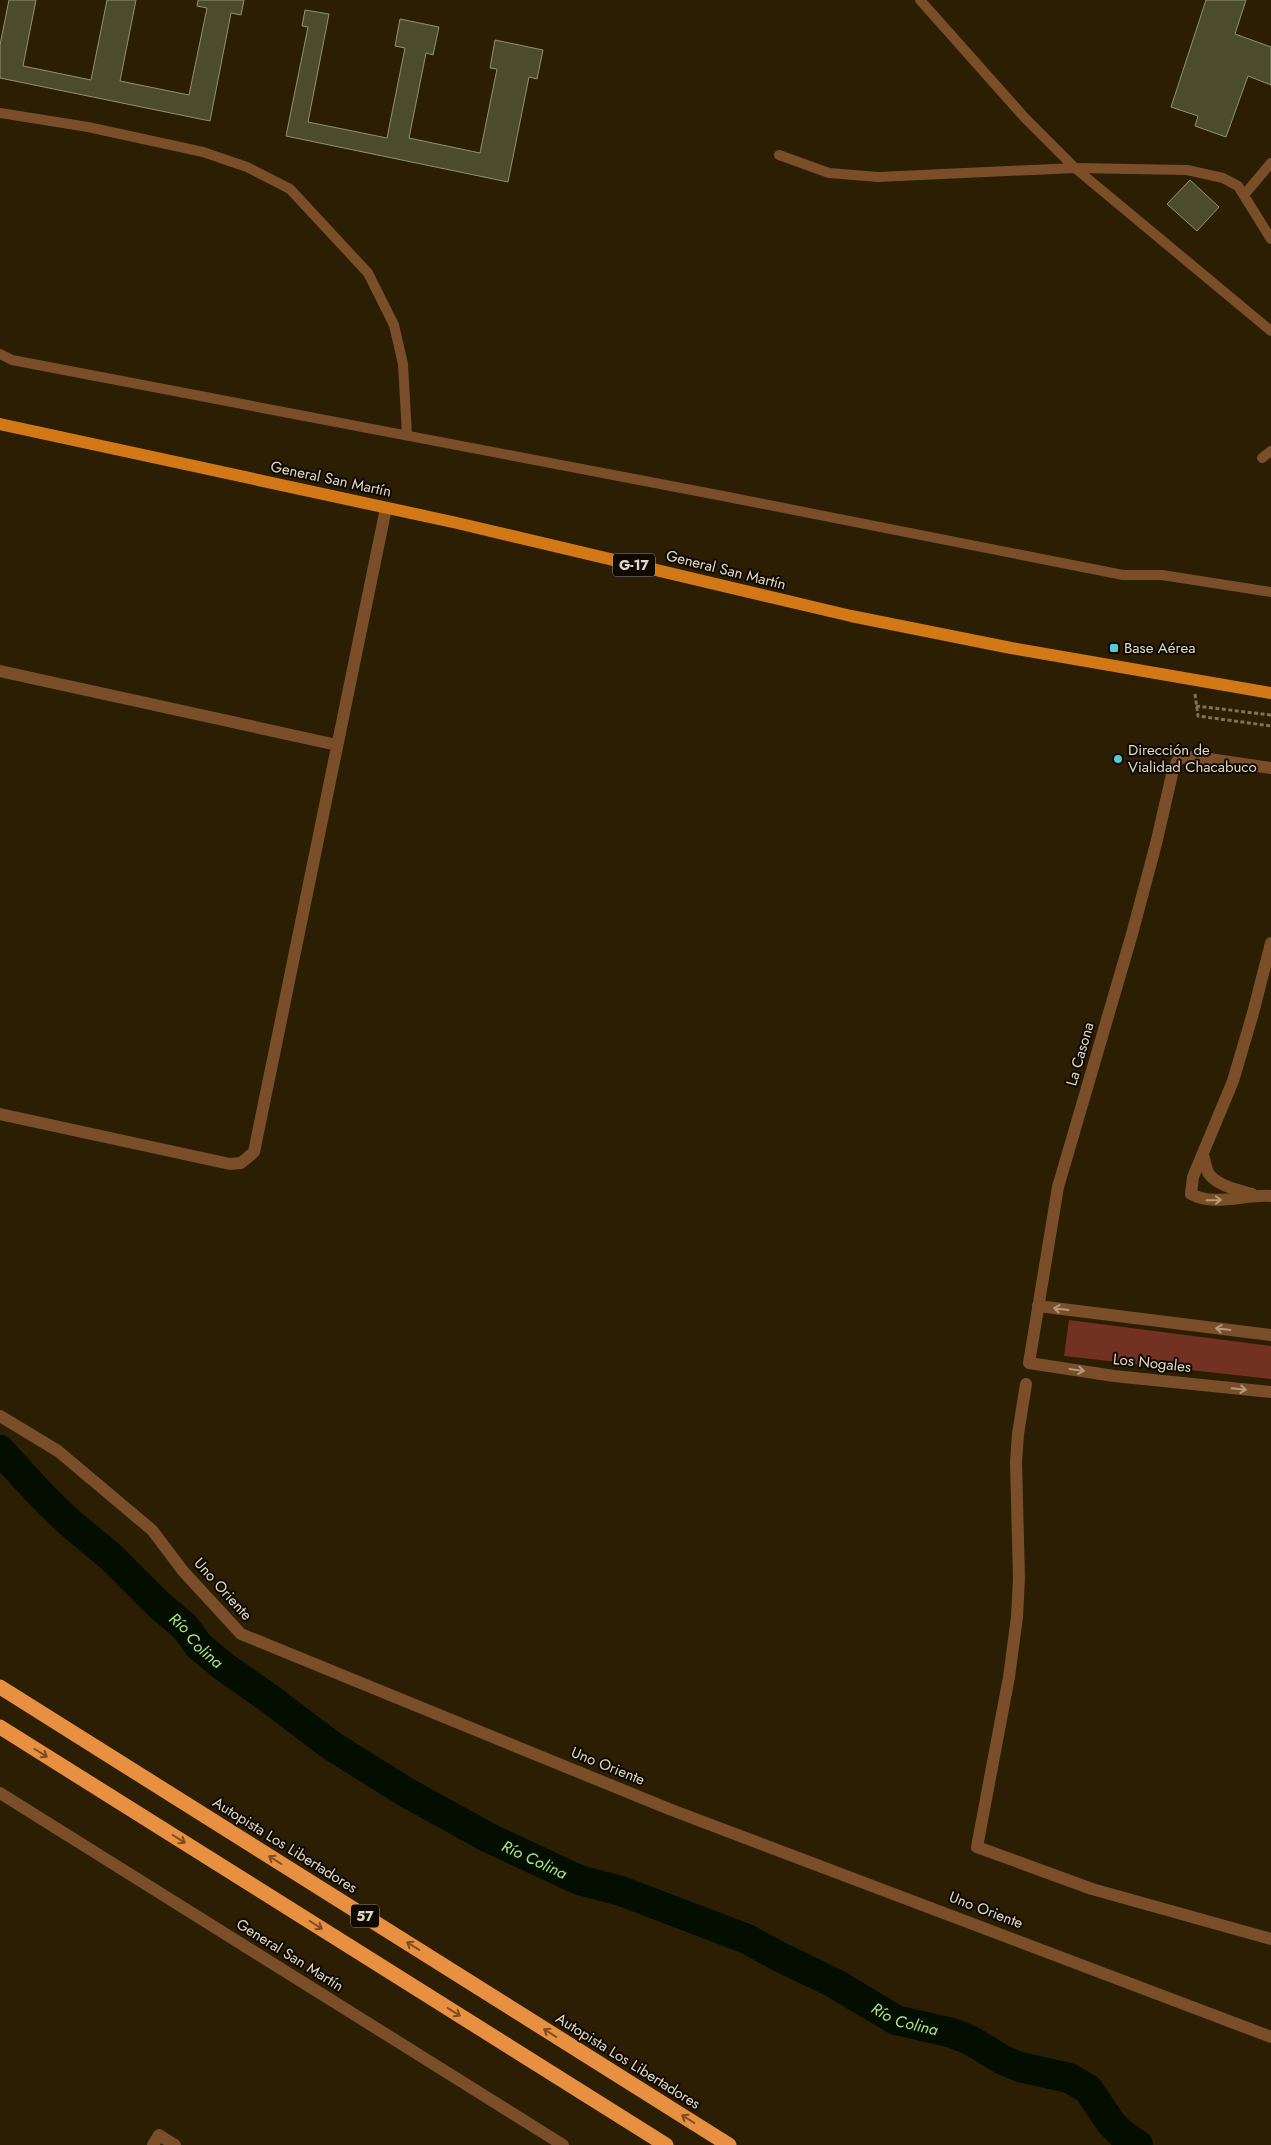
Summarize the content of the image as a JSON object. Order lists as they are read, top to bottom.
{
  "streets": {
    "highway": ["Autopista Los Libertadores", "57"],
    "main road": ["General San Martín", "G-17"],
    "street": ["La Casona", "Los Nogales", "Uno Oriente"]
  },
  "crossings": [
    ["La Casona", "Los Nogales"]
  ],
  "water": ["Río Colina"],
  "places": {
    "transit": ["Base Aérea"],
    "other": ["Dirección de Vialidad Chacabuco"]
  }
}
